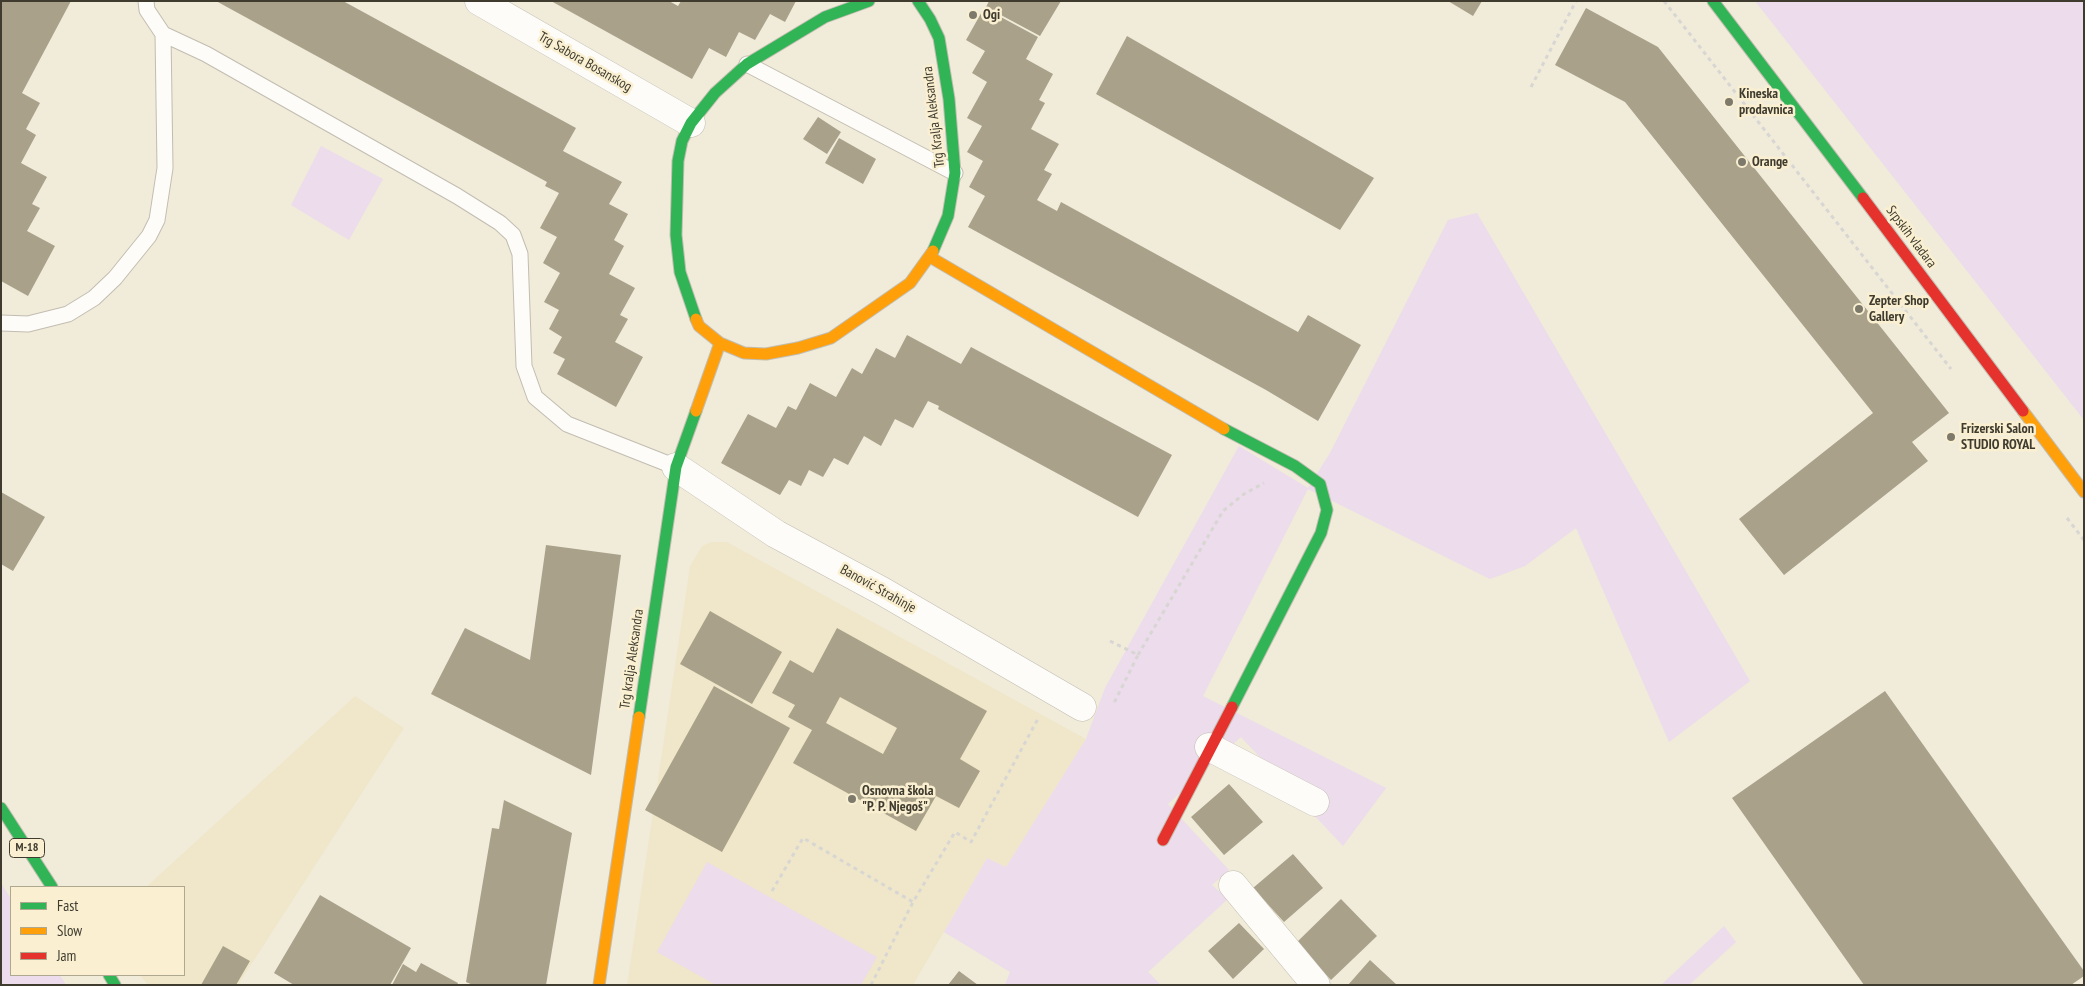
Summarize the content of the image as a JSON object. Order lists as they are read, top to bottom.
{
  "streets": {
    "street": [
      "Trg Sabora Bosanskog",
      "Trg Kralja Aleksandra",
      "Srpskih vladara",
      "Banović Strahinje",
      "Trg kralja Aleksandra",
      "M-18"
    ]
  },
  "crossings": [
    ["Trg Kralja Aleksandra", "Trg kralja Aleksandra"],
    ["Banović Strahinje", "Trg kralja Aleksandra"]
  ],
  "places": [
    "Ogi",
    "Kineska prodavnica",
    "Orange",
    "Zepter Shop Gallery",
    "Frizerski Salon STUDIO ROYAL",
    "Osnovna škola \"P. P. Njegoš\""
  ],
  "legend": ["Fast", "Slow", "Jam"]
}
